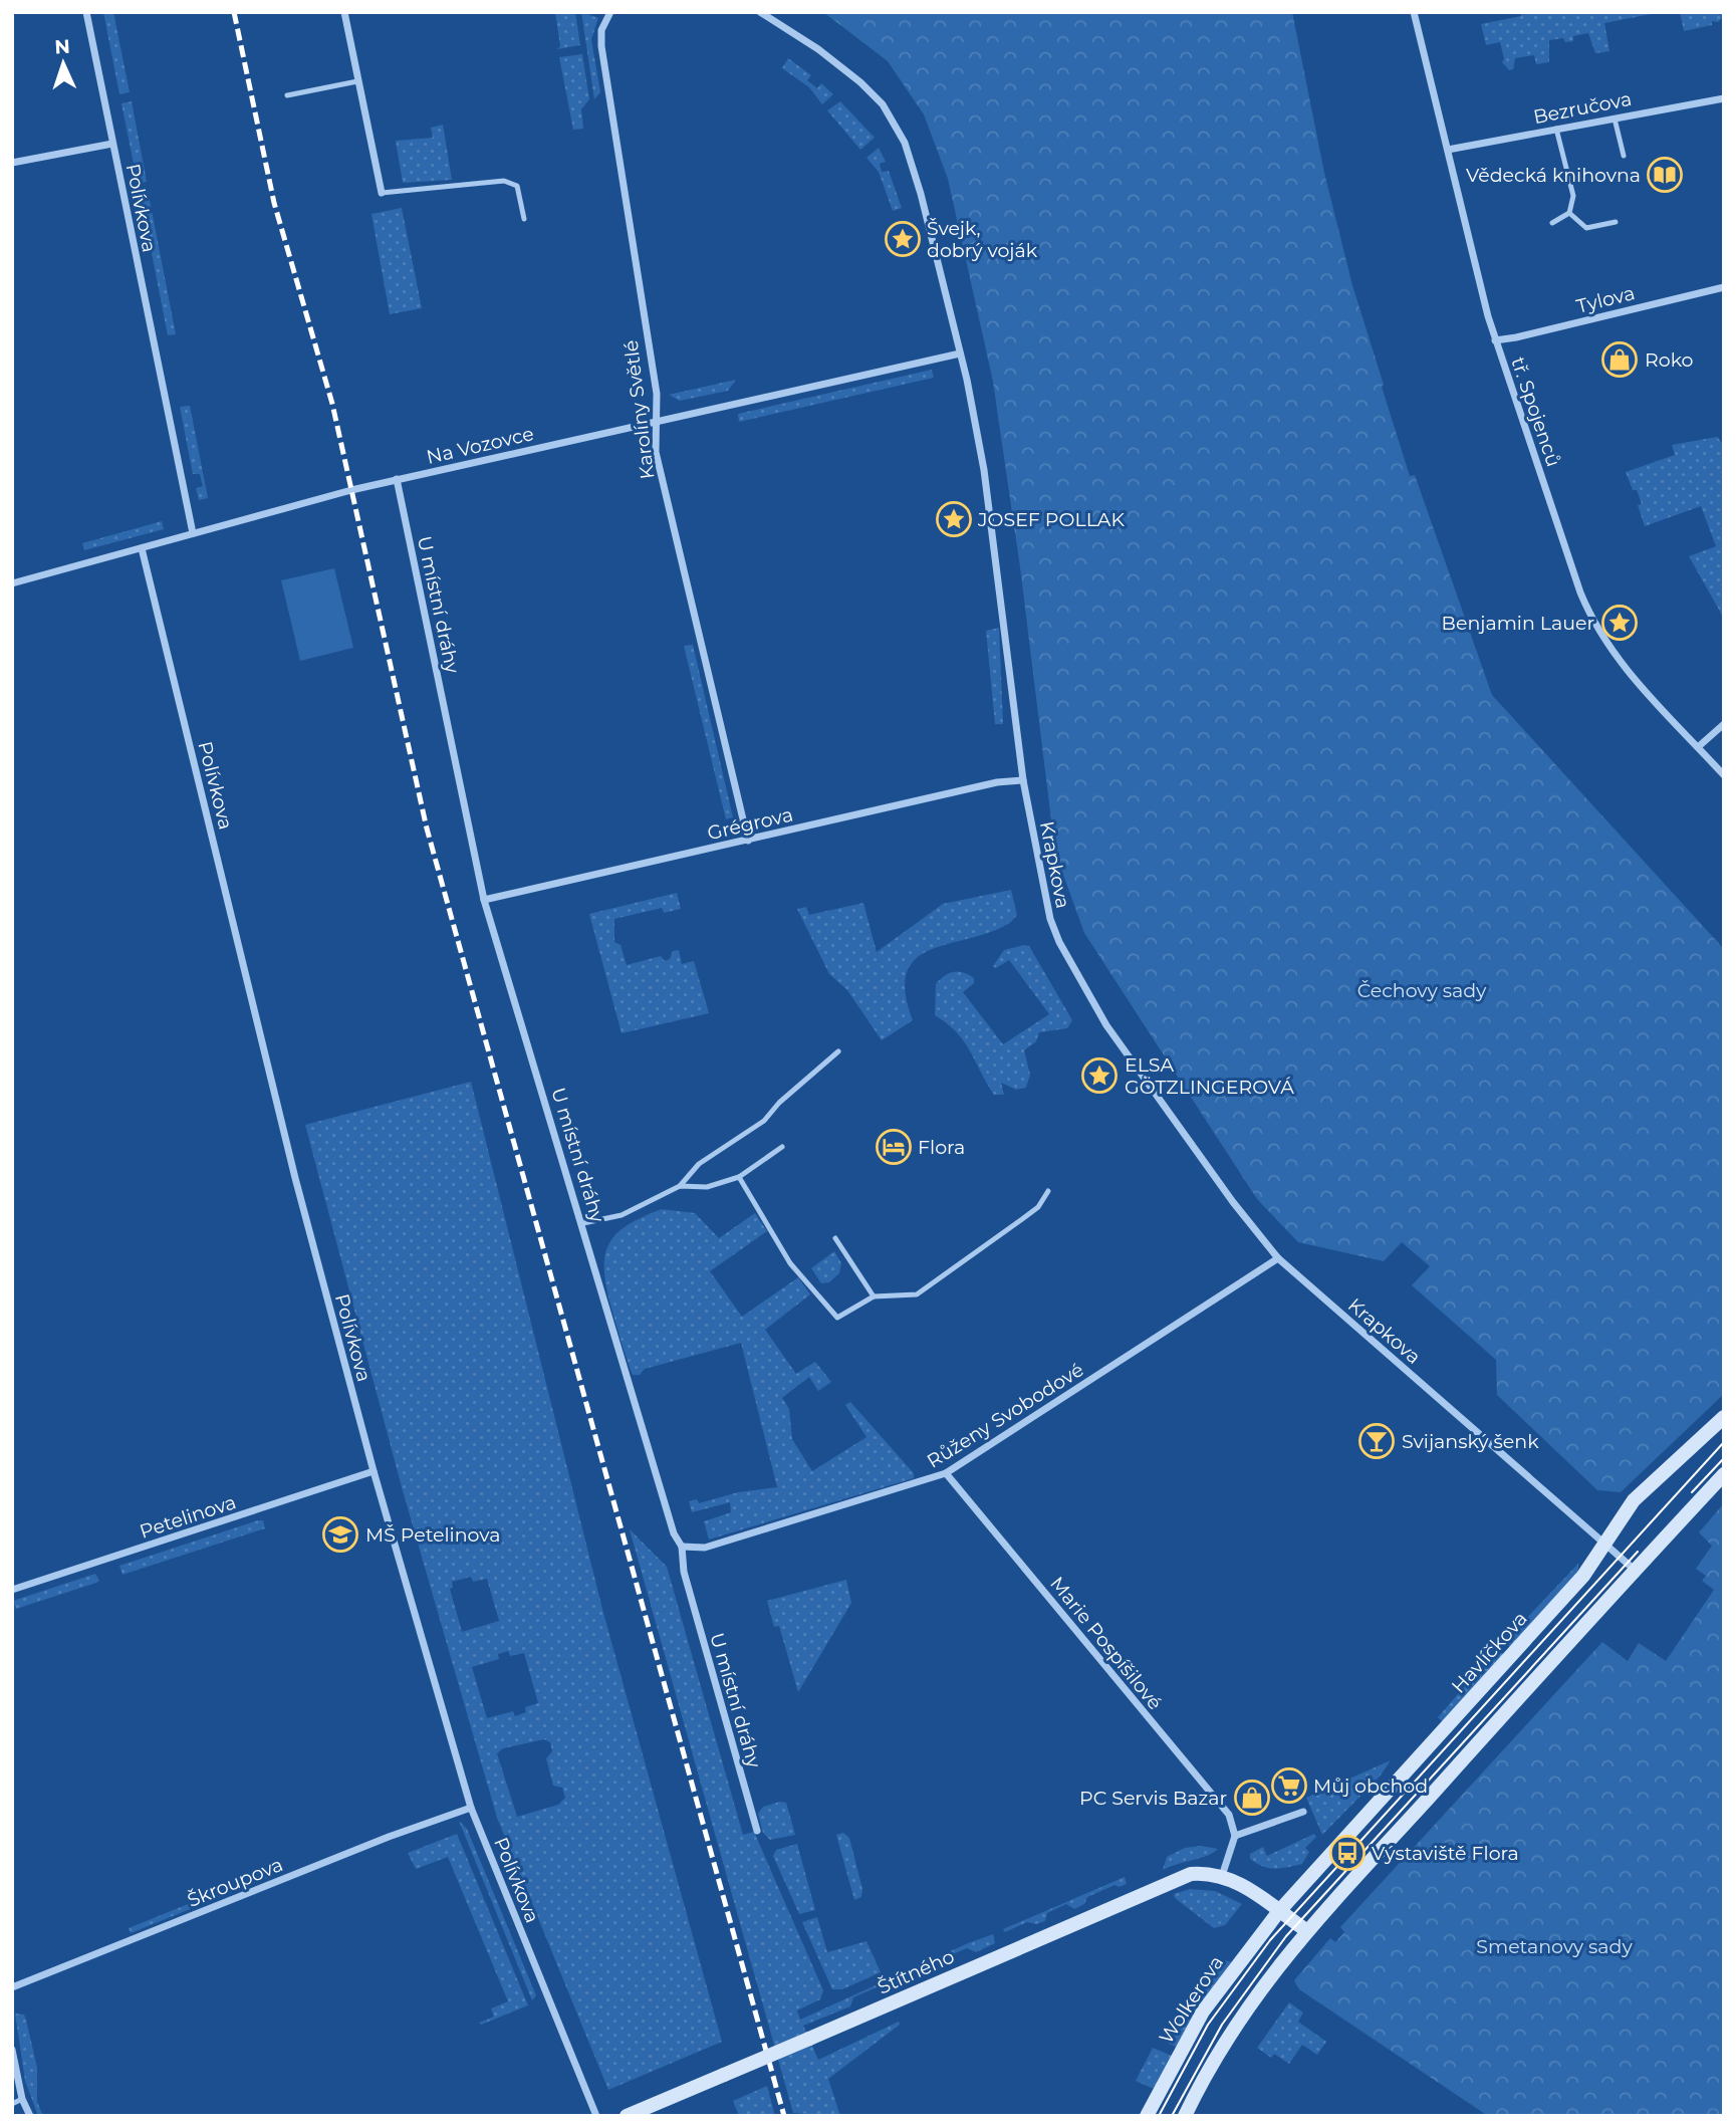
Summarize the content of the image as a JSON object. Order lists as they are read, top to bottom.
{
  "streets": {
    "street": [
      "Bezručova",
      "Polívkova",
      "Tylova",
      "Karolíny Světlé",
      "tř. Spojenců",
      "Na Vozovce",
      "U místní dráhy",
      "Grégrova",
      "Krapkova",
      "Růženy Svobodové",
      "Petelinova",
      "Marie Pospíšilové",
      "Havlíčkova",
      "Škroupova",
      "Štítného",
      "Wolkerova"
    ]
  },
  "crossings": [
    ["Bezručova", "tř. Spojenců"],
    ["Polívkova", "Na Vozovce"],
    ["Polívkova", "Petelinova"],
    ["Polívkova", "Škroupova"],
    ["Tylova", "tř. Spojenců"],
    ["Karolíny Světlé", "Na Vozovce"],
    ["Karolíny Světlé", "Grégrova"],
    ["Na Vozovce", "U místní dráhy"],
    ["Na Vozovce", "Krapkova"],
    ["U místní dráhy", "Grégrova"],
    ["U místní dráhy", "Růženy Svobodové"],
    ["Grégrova", "Krapkova"],
    ["Krapkova", "Růženy Svobodové"],
    ["Krapkova", "Havlíčkova"],
    ["Růženy Svobodové", "Marie Pospíšilové"],
    ["Havlíčkova", "Štítného"],
    ["Havlíčkova", "Wolkerova"],
    ["Štítného", "Wolkerova"]
  ],
  "parks": ["Čechovy sady", "Smetanovy sady"],
  "places": {
    "library": ["Vědecká knihovna"],
    "place": [
      "Švejk, dobrý voják",
      "JOSEF POLLAK",
      "Benjamin Lauer",
      "ELSA GÖTZLINGEROVÁ"
    ],
    "shop": ["Roko", "PC Servis Bazar"],
    "hotel": ["Flora"],
    "bar": ["Svijanský šenk"],
    "school or university": ["MŠ Petelinova"],
    "supermarket": ["Můj obchod"],
    "bus stop": ["Výstaviště Flora"]
  },
  "north": "top"
}
